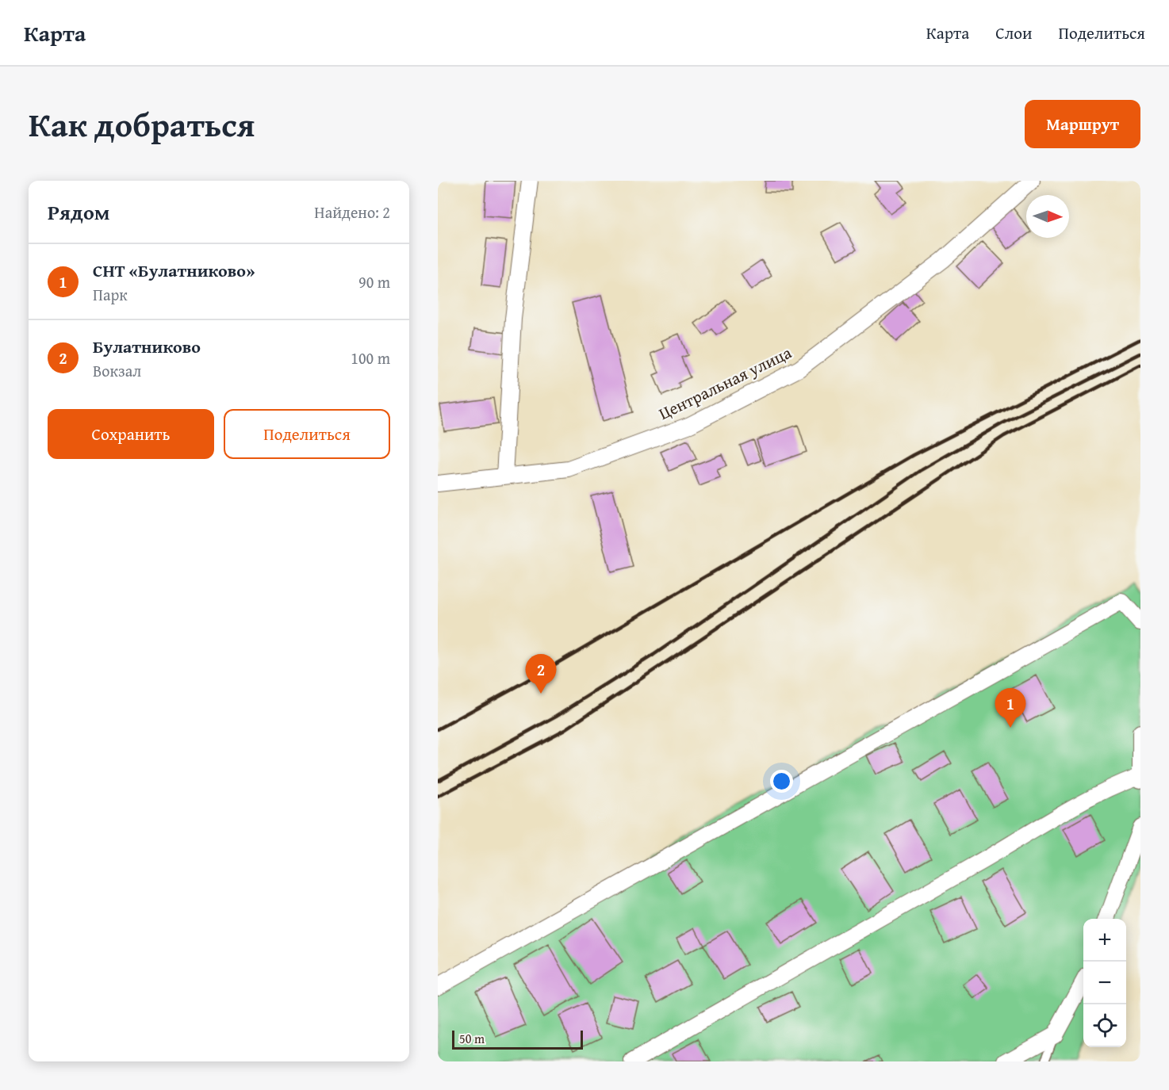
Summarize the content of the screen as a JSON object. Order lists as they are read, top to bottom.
{
  "streets": {
    "street": ["Центральная улица"]
  },
  "scale_bar": "50 m",
  "north": "right",
  "page": {
    "header": "Карта",
    "nav": ["Карта", "Слои", "Поделиться"],
    "title": "Как добраться",
    "buttons": [
      "Маршрут",
      ["Сохранить", "Поделиться"]
    ],
    "heading": ["Рядом", "Найдено: 2"],
    "list": [
      {
        "mark": "1",
        "name": "СНТ «Булатниково»",
        "note": "Парк",
        "value": "90 m"
      },
      {
        "mark": "2",
        "name": "Булатниково",
        "note": "Вокзал",
        "value": "100 m"
      }
    ],
    "pins": ["2", "1"],
    "map_buttons": ["+", "−"],
    "scale": "50 m"
  }
}
